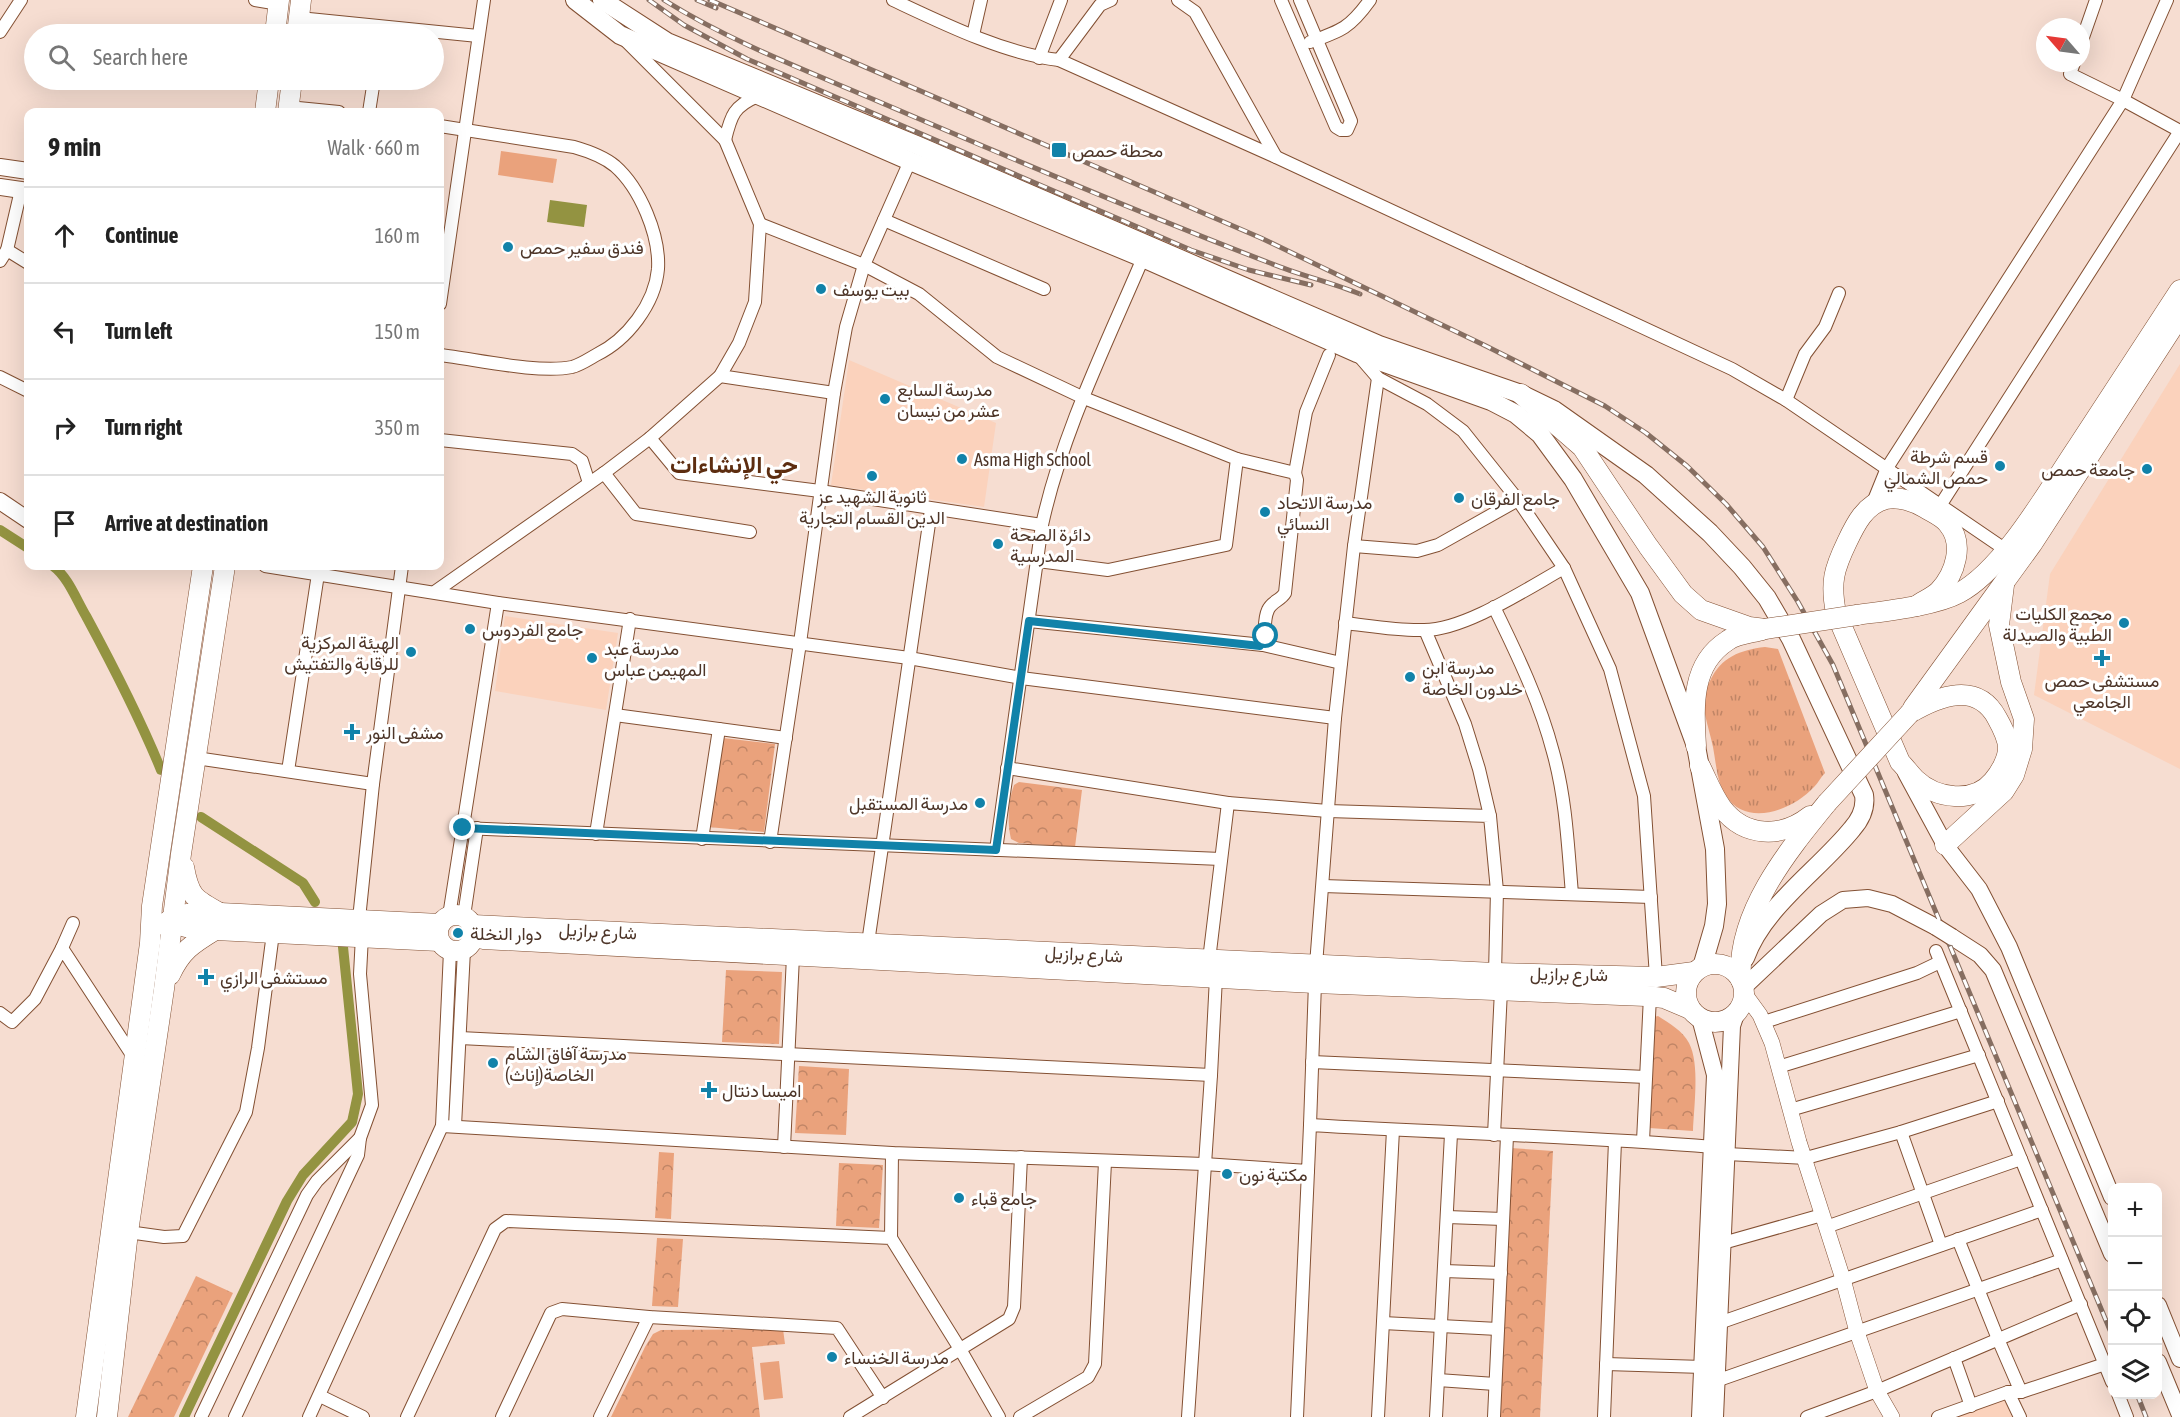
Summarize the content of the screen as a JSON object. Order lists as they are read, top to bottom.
{
  "streets": {
    "highway": ["شارع برازيل"]
  },
  "districts": ["حي الإنشاءات"],
  "places": {
    "transit": ["محطة حمص"],
    "other": [
      "فندق سفير حمص",
      "بيت يوسف",
      "مدرسة السابع عشر من نيسان",
      "Asma High School",
      "قسم شرطة حمص الشمالي",
      "جامعة حمص",
      "ثانوية الشهيد عز الدين القسام التجارية",
      "جامع الفرقان",
      "مدرسة الاتحاد النسائي",
      "دائرة الصحة المدرسية",
      "مجمع الكليات الطبية والصيدلة",
      "جامع الفردوس",
      "الهيئة المركزية للرقابة والتفتيش",
      "مدرسة عبد المهيمن عباس",
      "مدرسة ابن خلدون الخاصة",
      "مدرسة المستقبل",
      "دوار النخلة",
      "مدرسة آفاق الشام الخاصة(إناث)",
      "مكتبة نون",
      "جامع قباء",
      "مدرسة الخنساء"
    ],
    "health": [
      "مستشفى حمص الجامعي",
      "مشفى النور",
      "مستشفى الرازي",
      "اميسا دنتال"
    ]
  },
  "north": "top left",
  "page": {
    "search": "Search here",
    "heading": ["9 min", "Walk · 660 m"],
    "list": [
      ["Continue", "160 m"],
      ["Turn left", "150 m"],
      ["Turn right", "350 m"],
      "Arrive at destination"
    ],
    "map_buttons": ["+", "−"]
  }
}
